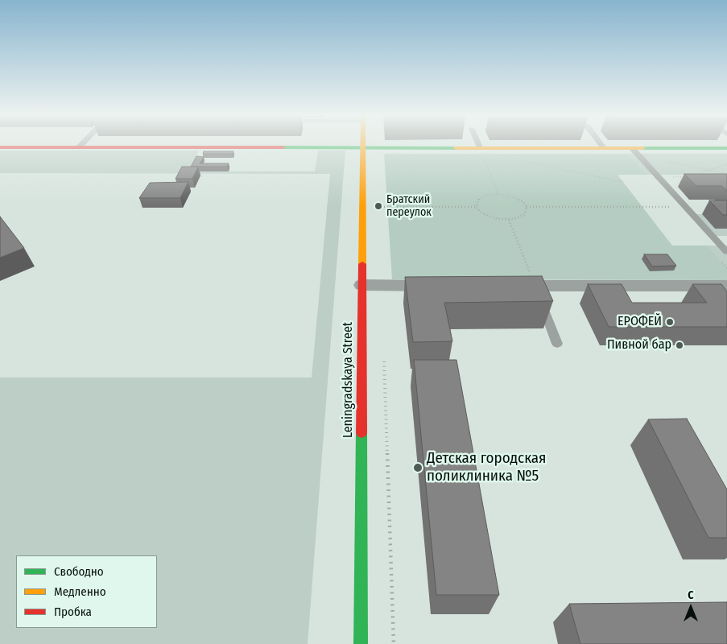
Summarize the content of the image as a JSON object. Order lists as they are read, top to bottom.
{
  "streets": {
    "street": ["Leningradskaya Street"]
  },
  "places": [
    "Братский переулок",
    "ЕРОФЕЙ",
    "Пивной бар",
    "Детская городская поликлиника №5"
  ],
  "legend": ["Свободно", "Медленно", "Пробка"],
  "north": "top"
}
